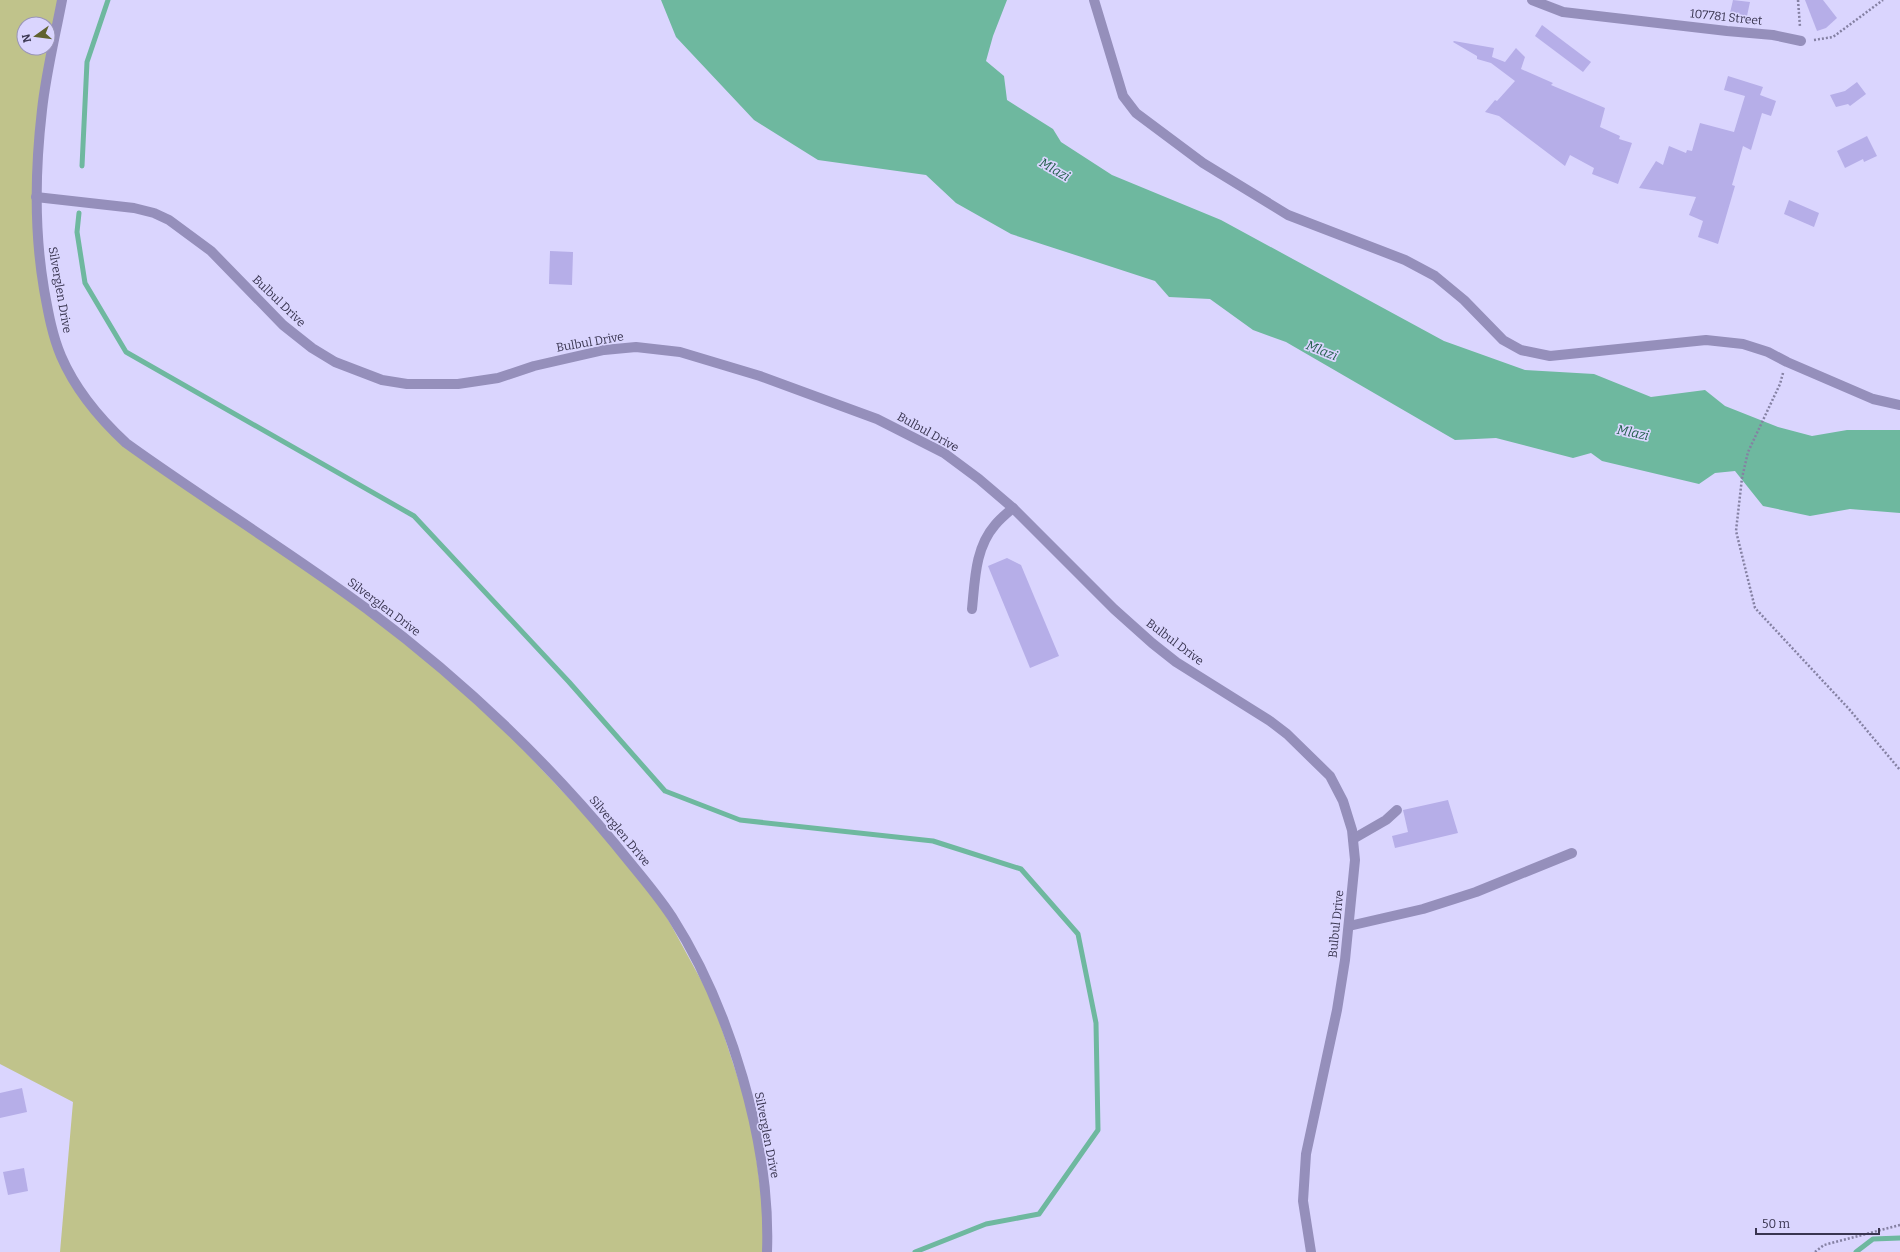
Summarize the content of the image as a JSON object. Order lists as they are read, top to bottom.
{
  "streets": {
    "street": ["107781 Street", "Silverglen Drive", "Bulbul Drive"]
  },
  "crossings": [
    ["Silverglen Drive", "Bulbul Drive"]
  ],
  "water": ["Mlazi"],
  "scale_bar": "50 m",
  "north": "left"
}
